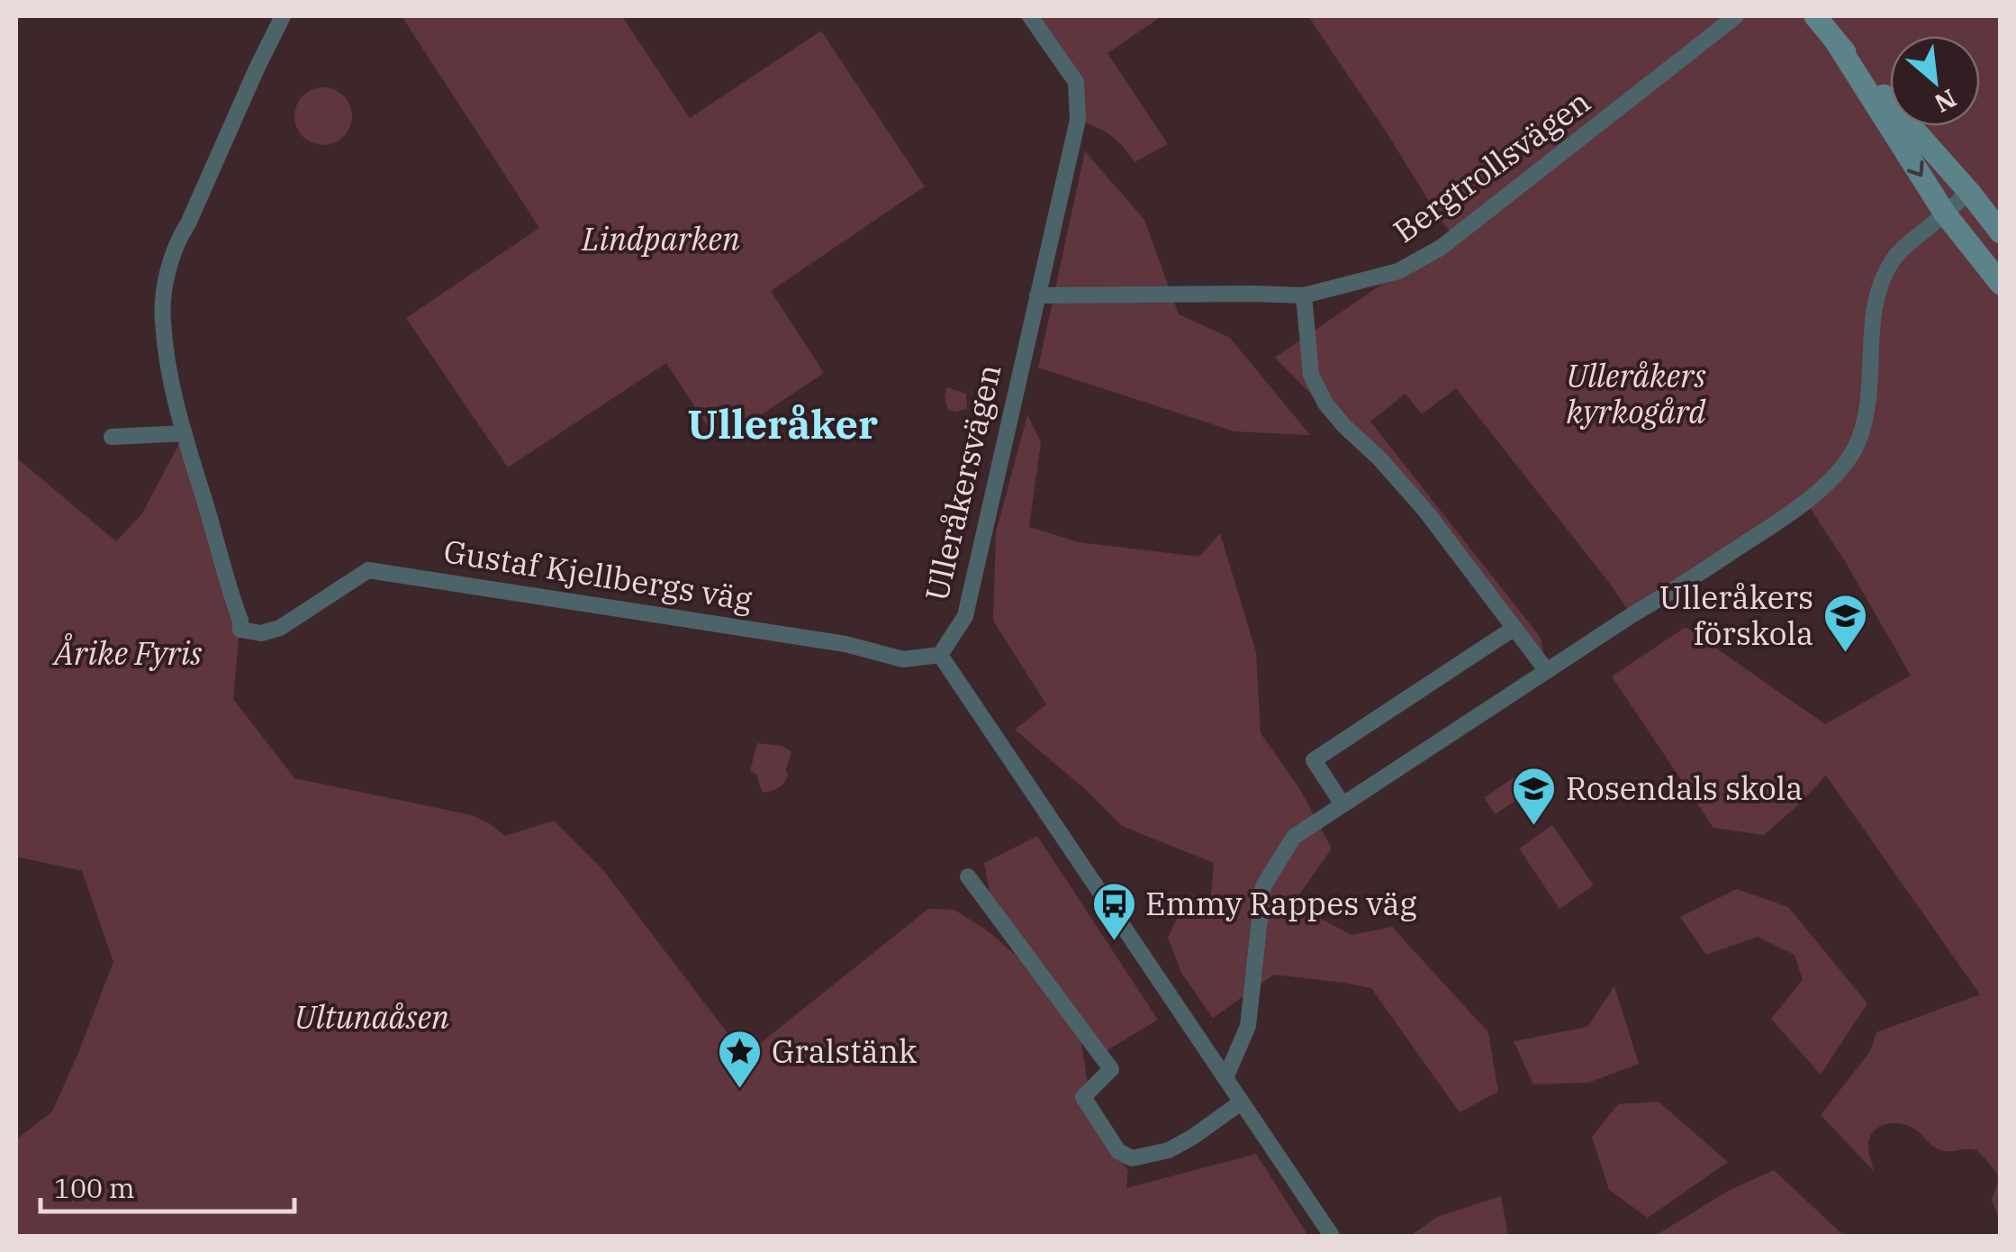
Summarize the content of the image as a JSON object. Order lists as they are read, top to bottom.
{
  "streets": {
    "street": ["Bergtrollsvägen", "Ulleråkersvägen", "Gustaf Kjellbergs väg"]
  },
  "crossings": [
    ["Bergtrollsvägen", "Ulleråkersvägen"],
    ["Ulleråkersvägen", "Gustaf Kjellbergs väg"]
  ],
  "districts": ["Ulleråker"],
  "parks": [
    "Lindparken",
    "Ulleråkers kyrkogård",
    "Årike Fyris",
    "Ultunaåsen"
  ],
  "places": {
    "school or university": ["Ulleråkers förskola", "Rosendals skola"],
    "bus stop": ["Emmy Rappes väg"],
    "place": ["Gralstänk"]
  },
  "scale_bar": "100 m",
  "north": "bottom right"
}
